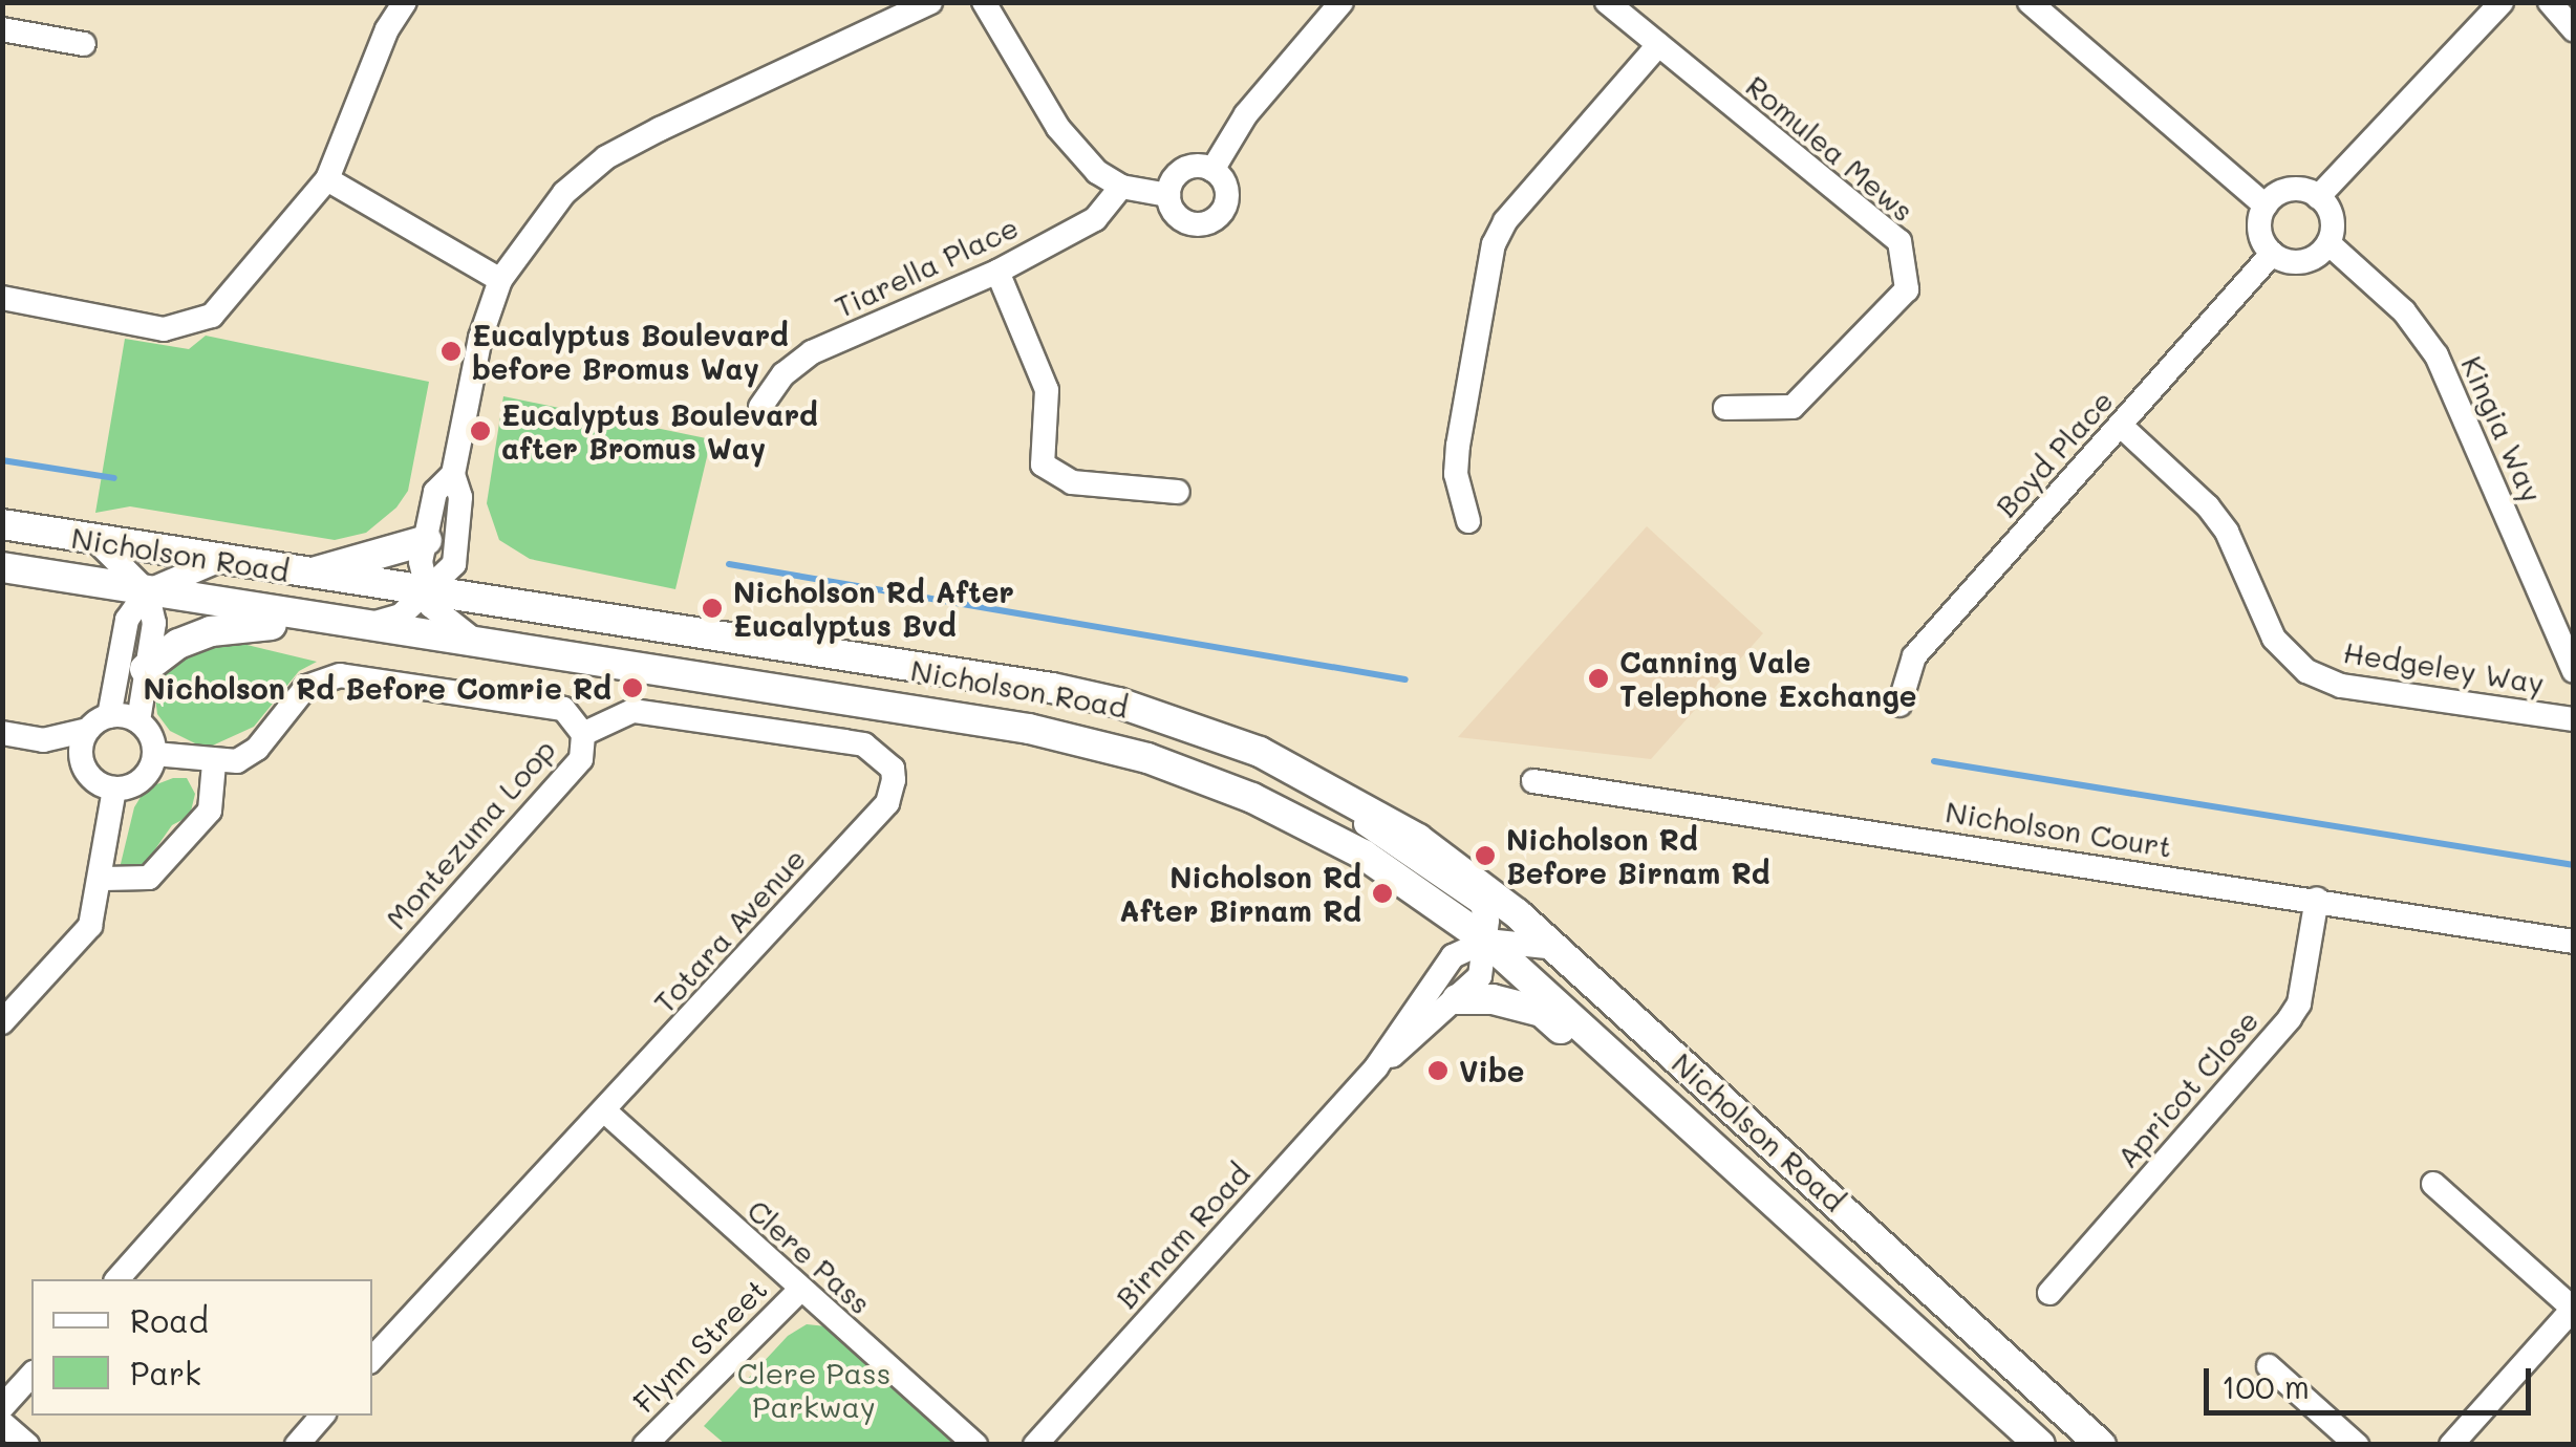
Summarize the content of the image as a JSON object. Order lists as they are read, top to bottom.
{
  "streets": {
    "main road": ["Nicholson Road"],
    "street": [
      "Romulea Mews",
      "Tiarella Place",
      "Kingia Way",
      "Boyd Place",
      "Hedgeley Way",
      "Nicholson Court",
      "Montezuma Loop",
      "Totara Avenue",
      "Apricot Close",
      "Birnam Road",
      "Clere Pass",
      "Flynn Street"
    ]
  },
  "crossings": [
    ["Kingia Way", "Boyd Place"],
    ["Boyd Place", "Hedgeley Way"],
    ["Nicholson Road", "Birnam Road"],
    ["Nicholson Court", "Apricot Close"],
    ["Montezuma Loop", "Totara Avenue"],
    ["Totara Avenue", "Clere Pass"],
    ["Clere Pass", "Flynn Street"]
  ],
  "parks": ["Clere Pass Parkway"],
  "places": [
    "Eucalyptus Boulevard before Bromus Way",
    "Eucalyptus Boulevard after Bromus Way",
    "Nicholson Rd After Eucalyptus Bvd",
    "Canning Vale Telephone Exchange",
    "Nicholson Rd Before Comrie Rd",
    "Nicholson Rd Before Birnam Rd",
    "Nicholson Rd After Birnam Rd",
    "Vibe"
  ],
  "legend": ["Road", "Park"],
  "scale_bar": "100 m"
}
